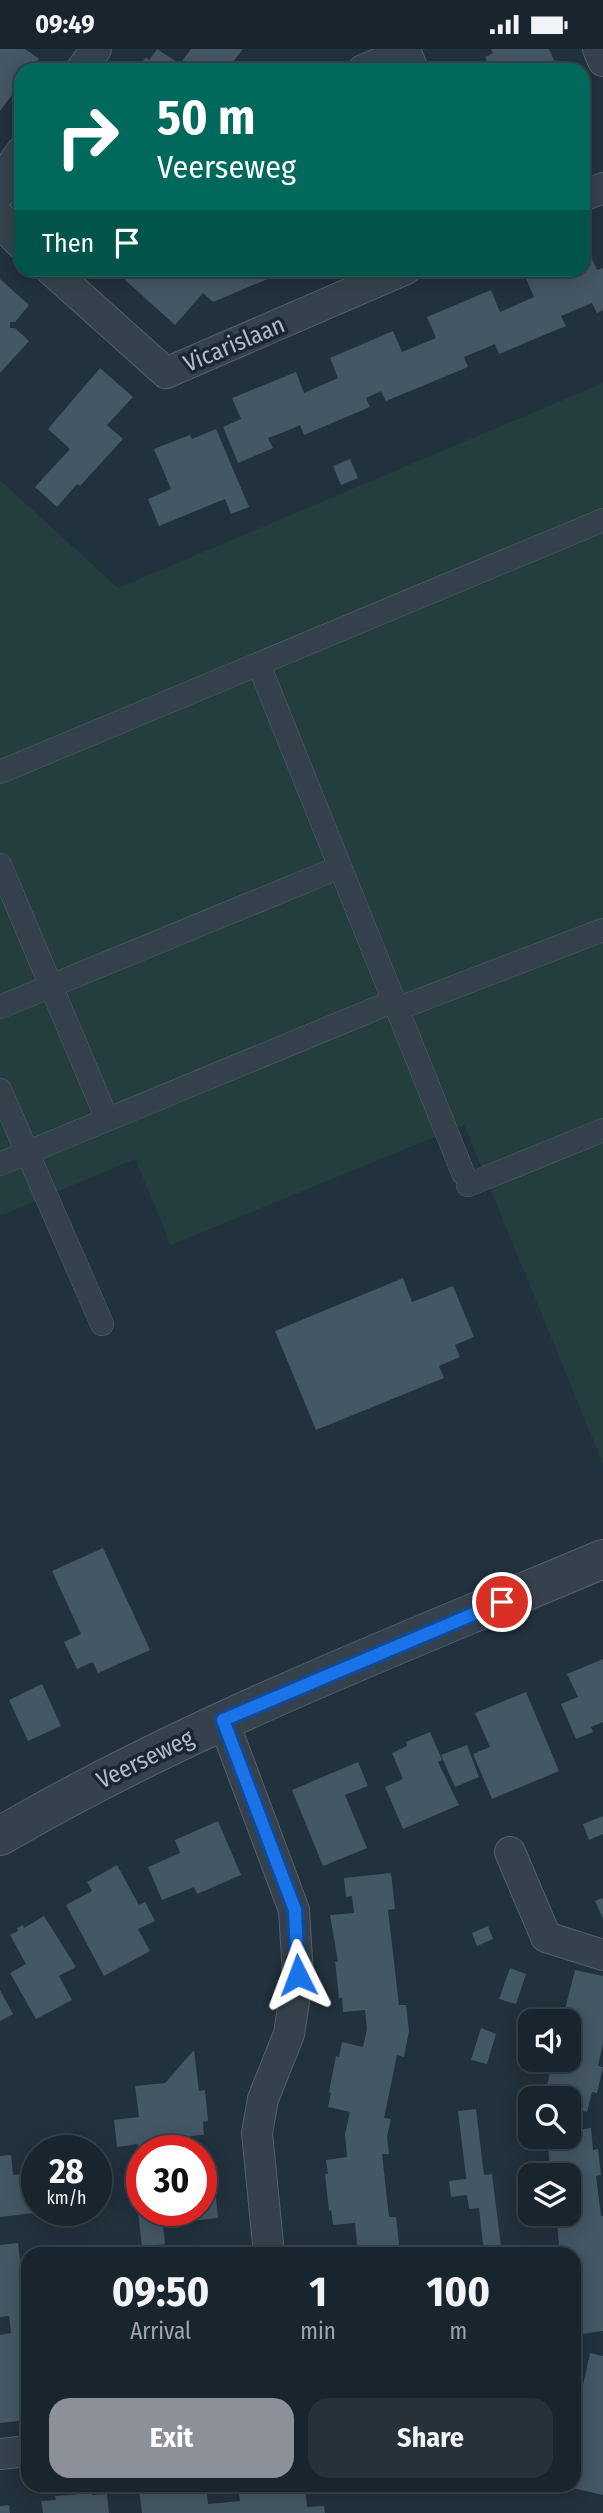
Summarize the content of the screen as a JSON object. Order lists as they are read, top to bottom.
{
  "streets": {
    "street": ["Vicarislaan", "Veerseweg"]
  },
  "page": {
    "status": "09:49",
    "turn": ["50 m", "Veerseweg"],
    "then": "Then",
    "speed": "28 km/h",
    "limit": "30",
    "eta": [
      "09:50",
      "Arrival",
      "1",
      "min",
      "100",
      "m"
    ],
    "buttons": ["Exit", "Share"]
  }
}
